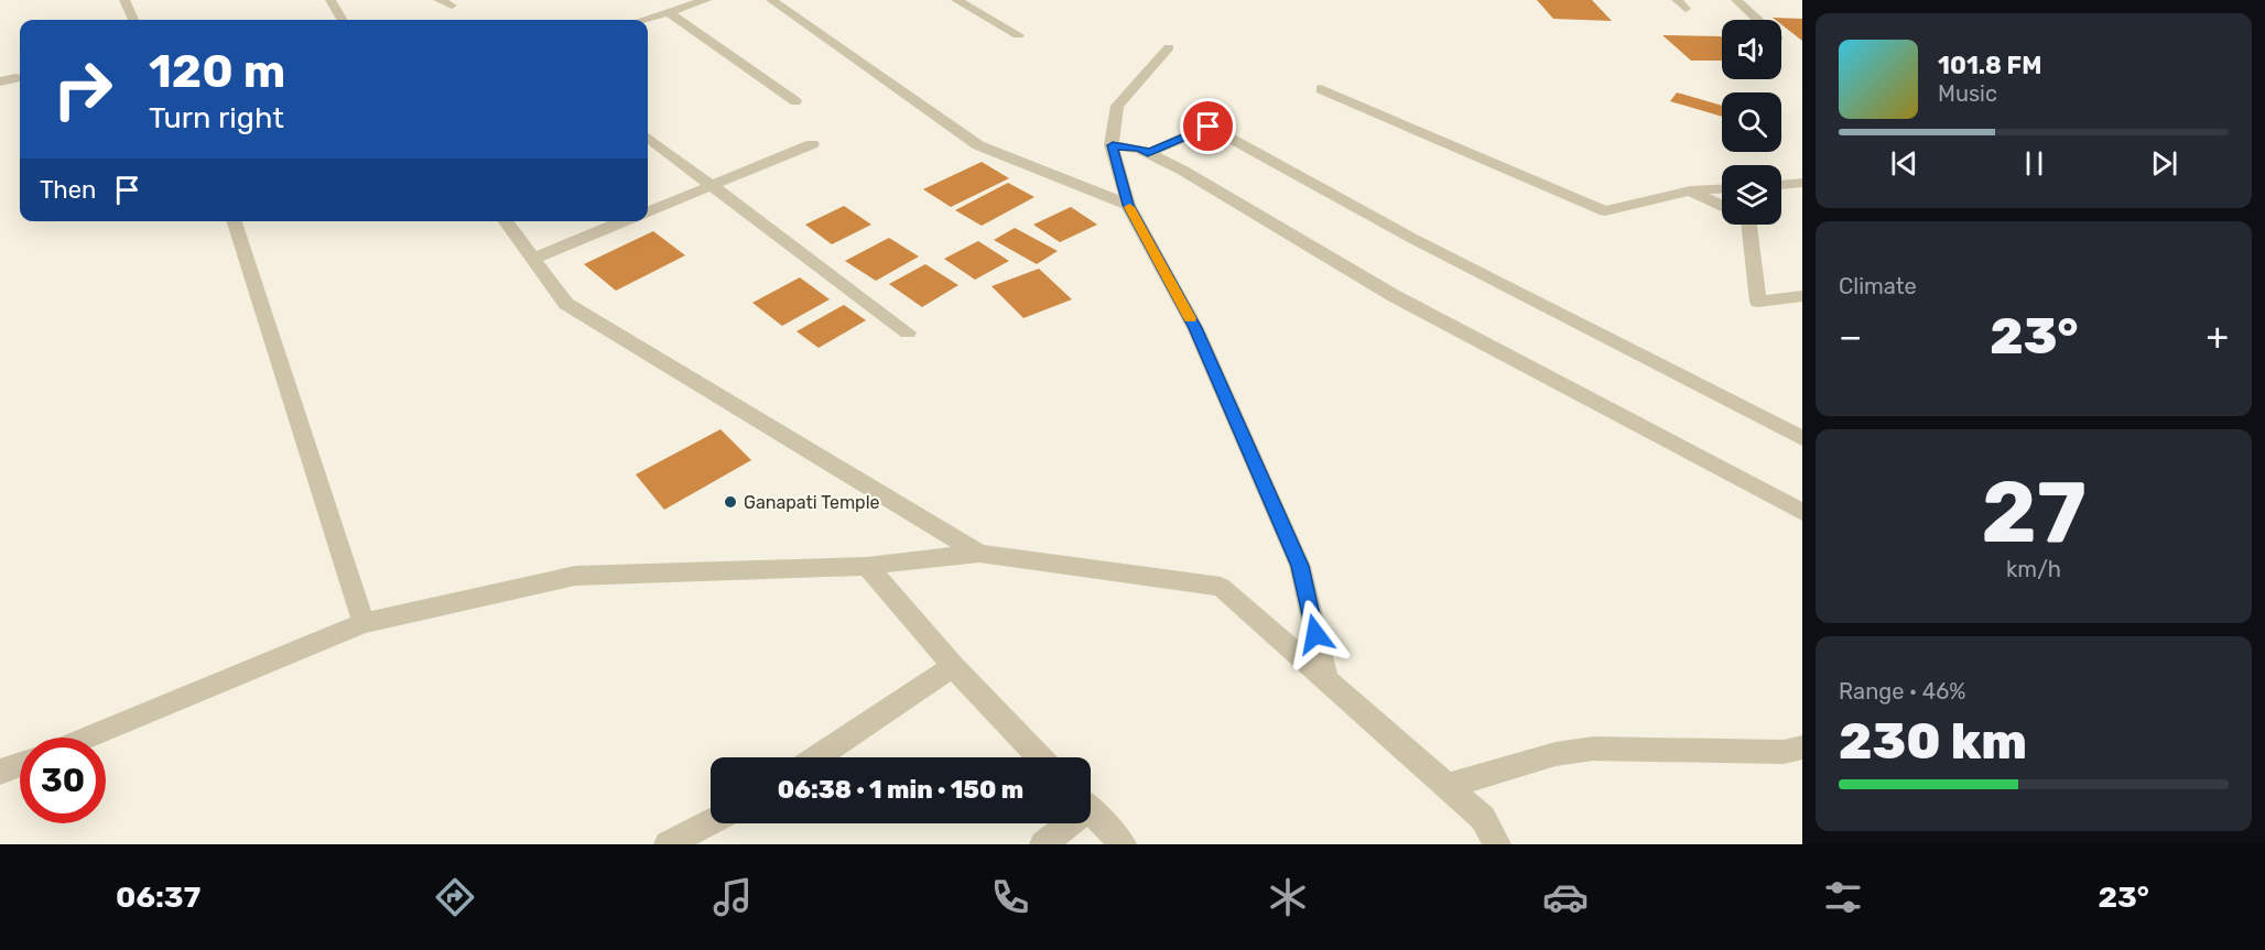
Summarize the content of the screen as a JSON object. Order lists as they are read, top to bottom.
{
  "places": ["Ganapati Temple"],
  "page": {
    "turn": ["120 m", "Turn right"],
    "song": ["101.8 FM", "Music"],
    "then": "Then",
    "tile": [
      "Climate",
      ["27", "km/h"],
      ["Range · 46%", "230 km"]
    ],
    "heat": ["−", "23°", "+"],
    "limit": "30",
    "trip": "06:38 · 1 min · 150 m",
    "tabs": ["06:37", "23°"]
  }
}
